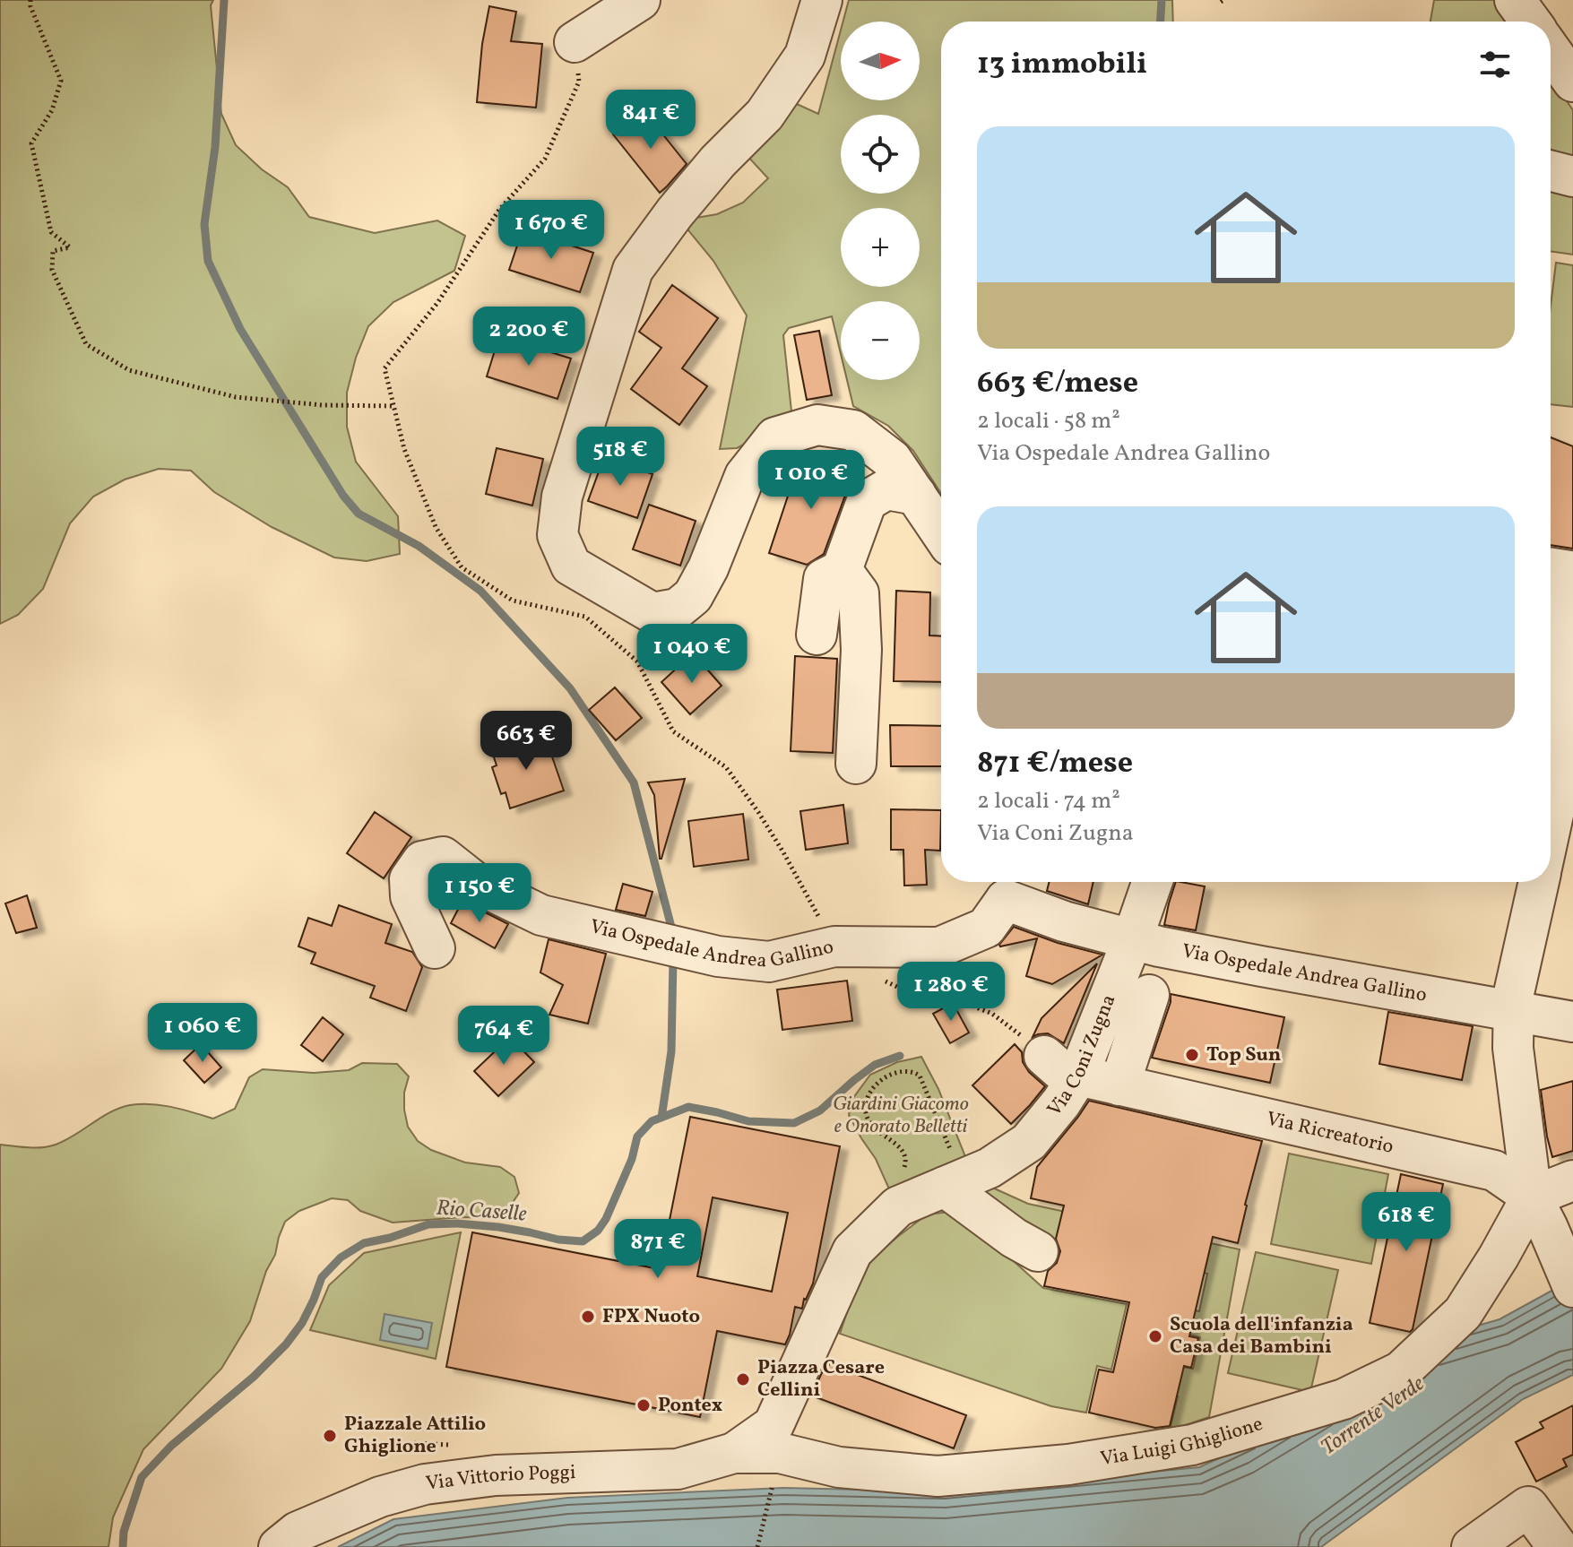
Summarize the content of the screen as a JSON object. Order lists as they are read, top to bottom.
{
  "streets": {
    "street": [
      "Via Ospedale Andrea Gallino",
      "Via Coni Zugna",
      "Via Ricreatorio",
      "Via Luigi Ghiglione",
      "Via Vittorio Poggi"
    ]
  },
  "crossings": [
    ["Via Ospedale Andrea Gallino", "Via Coni Zugna"],
    ["Via Coni Zugna", "Via Ricreatorio"],
    ["Via Coni Zugna", "Via Luigi Ghiglione"],
    ["Via Coni Zugna", "Via Vittorio Poggi"],
    ["Via Ricreatorio", "Via Luigi Ghiglione"],
    ["Via Luigi Ghiglione", "Via Vittorio Poggi"]
  ],
  "water": ["Rio Caselle", "Torrente Verde"],
  "parks": ["Giardini Giacomo e Onorato Belletti"],
  "places": [
    "Top Sun",
    "FPX Nuoto",
    "Scuola dell'infanzia Casa dei Bambini",
    "Piazza Cesare Cellini",
    "Pontex",
    "Piazzale Attilio Ghiglione"
  ],
  "north": "right",
  "page": {
    "map_buttons": ["+", "−"],
    "heading": "13 immobili",
    "price": [
      "841 €",
      "1 670 €",
      "2 200 €",
      "518 €",
      "1 010 €",
      "1 040 €",
      "663 €",
      "1 150 €",
      "1 280 €",
      "1 060 €",
      "764 €",
      "618 €",
      "871 €"
    ],
    "list": [
      {
        "name": "663 €/mese",
        "note": "2 locali · 58 m² · Via Ospedale Andrea Gallino"
      },
      {
        "name": "871 €/mese",
        "note": "2 locali · 74 m² · Via Coni Zugna"
      }
    ]
  }
}
